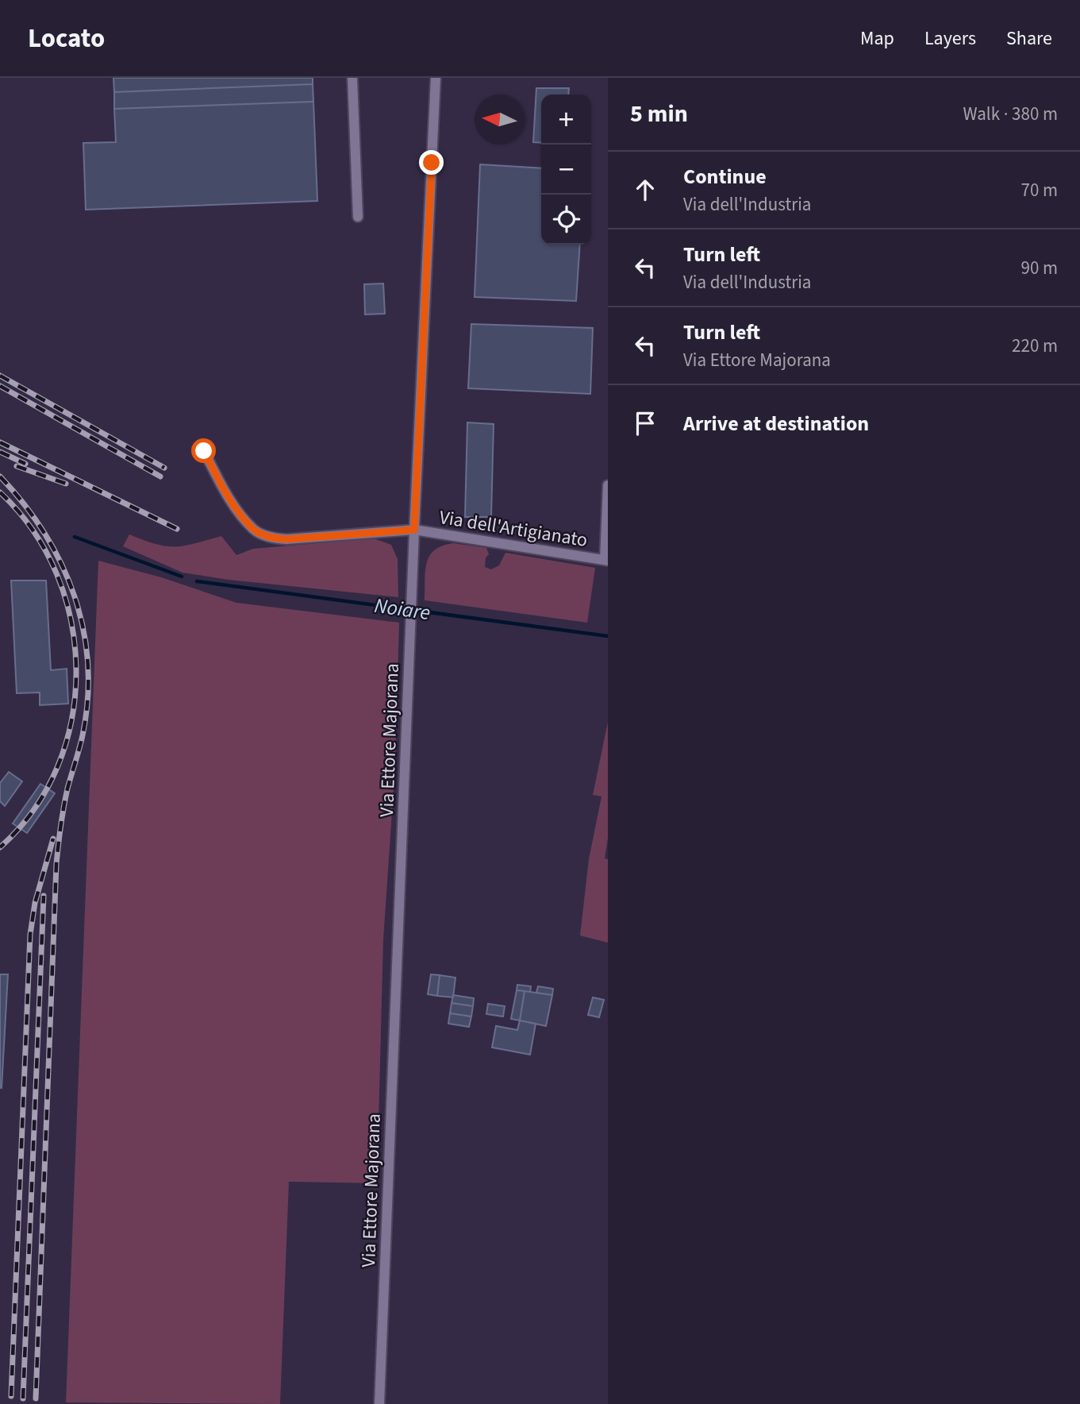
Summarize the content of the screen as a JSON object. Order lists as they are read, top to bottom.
{
  "streets": {
    "street": ["Via dell'Artigianato", "Via Ettore Majorana"]
  },
  "crossings": [
    ["Via dell'Artigianato", "Via Ettore Majorana"]
  ],
  "water": ["Noiare"],
  "north": "left",
  "page": {
    "header": "Locato",
    "nav": ["Map", "Layers", "Share"],
    "heading": ["5 min", "Walk · 380 m"],
    "map_buttons": ["+", "−"],
    "list": [
      ["Continue", "Via dell'Industria", "70 m"],
      ["Turn left", "Via dell'Industria", "90 m"],
      ["Turn left", "Via Ettore Majorana", "220 m"],
      "Arrive at destination"
    ]
  }
}
